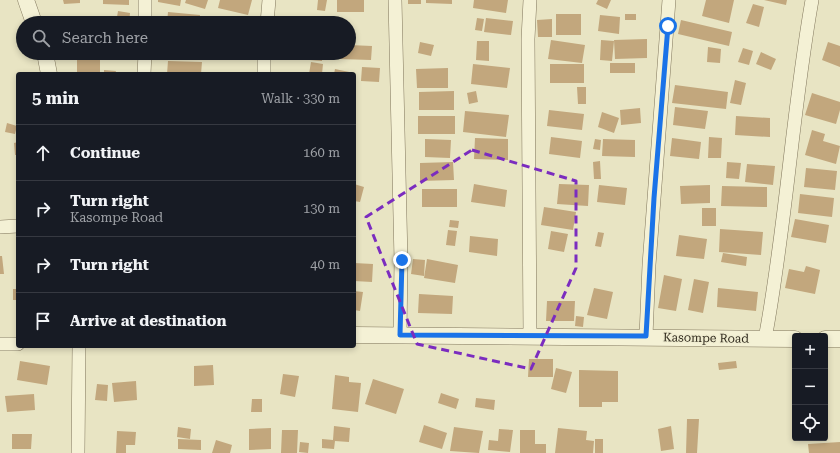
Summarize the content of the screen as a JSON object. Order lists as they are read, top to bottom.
{
  "streets": {
    "street": ["Kasompe Road"]
  },
  "page": {
    "search": "Search here",
    "heading": ["5 min", "Walk · 330 m"],
    "list": [
      ["Continue", "160 m"],
      ["Turn right", "Kasompe Road", "130 m"],
      ["Turn right", "40 m"],
      "Arrive at destination"
    ],
    "map_buttons": ["+", "−"]
  }
}
